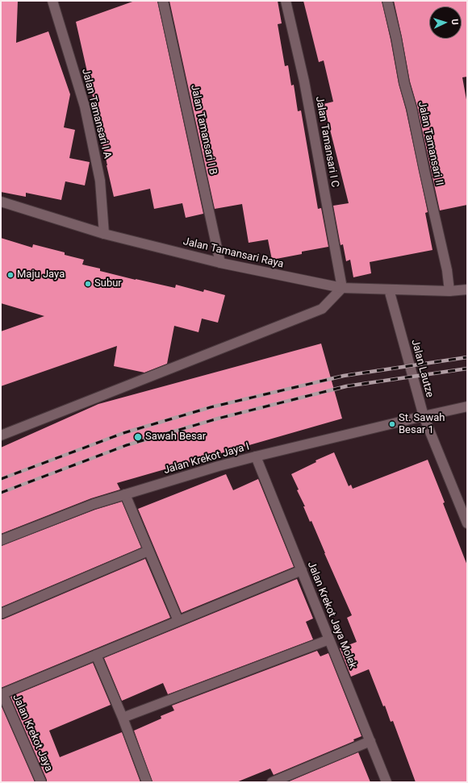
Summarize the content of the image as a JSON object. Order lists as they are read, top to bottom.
{
  "streets": {
    "street": [
      "Jalan Tamansari I A",
      "Jalan Tamansari I B",
      "Jalan Tamansari I C",
      "Jalan Tamansari II",
      "Jalan Tamansari Raya",
      "Jalan Lautze",
      "Jalan Krekot Jaya I",
      "Jalan Krekot Jaya Molek",
      "Jalan Krekot Jaya"
    ]
  },
  "crossings": [
    ["Jalan Tamansari I A", "Jalan Tamansari Raya"],
    ["Jalan Tamansari I B", "Jalan Tamansari Raya"],
    ["Jalan Tamansari I C", "Jalan Tamansari Raya"],
    ["Jalan Tamansari II", "Jalan Tamansari Raya"],
    ["Jalan Tamansari Raya", "Jalan Lautze"],
    ["Jalan Lautze", "Jalan Krekot Jaya I"],
    ["Jalan Krekot Jaya I", "Jalan Krekot Jaya Molek"]
  ],
  "places": [
    "Maju Jaya",
    "Subur",
    "St. Sawah Besar 1",
    "Sawah Besar"
  ],
  "north": "right"
}
